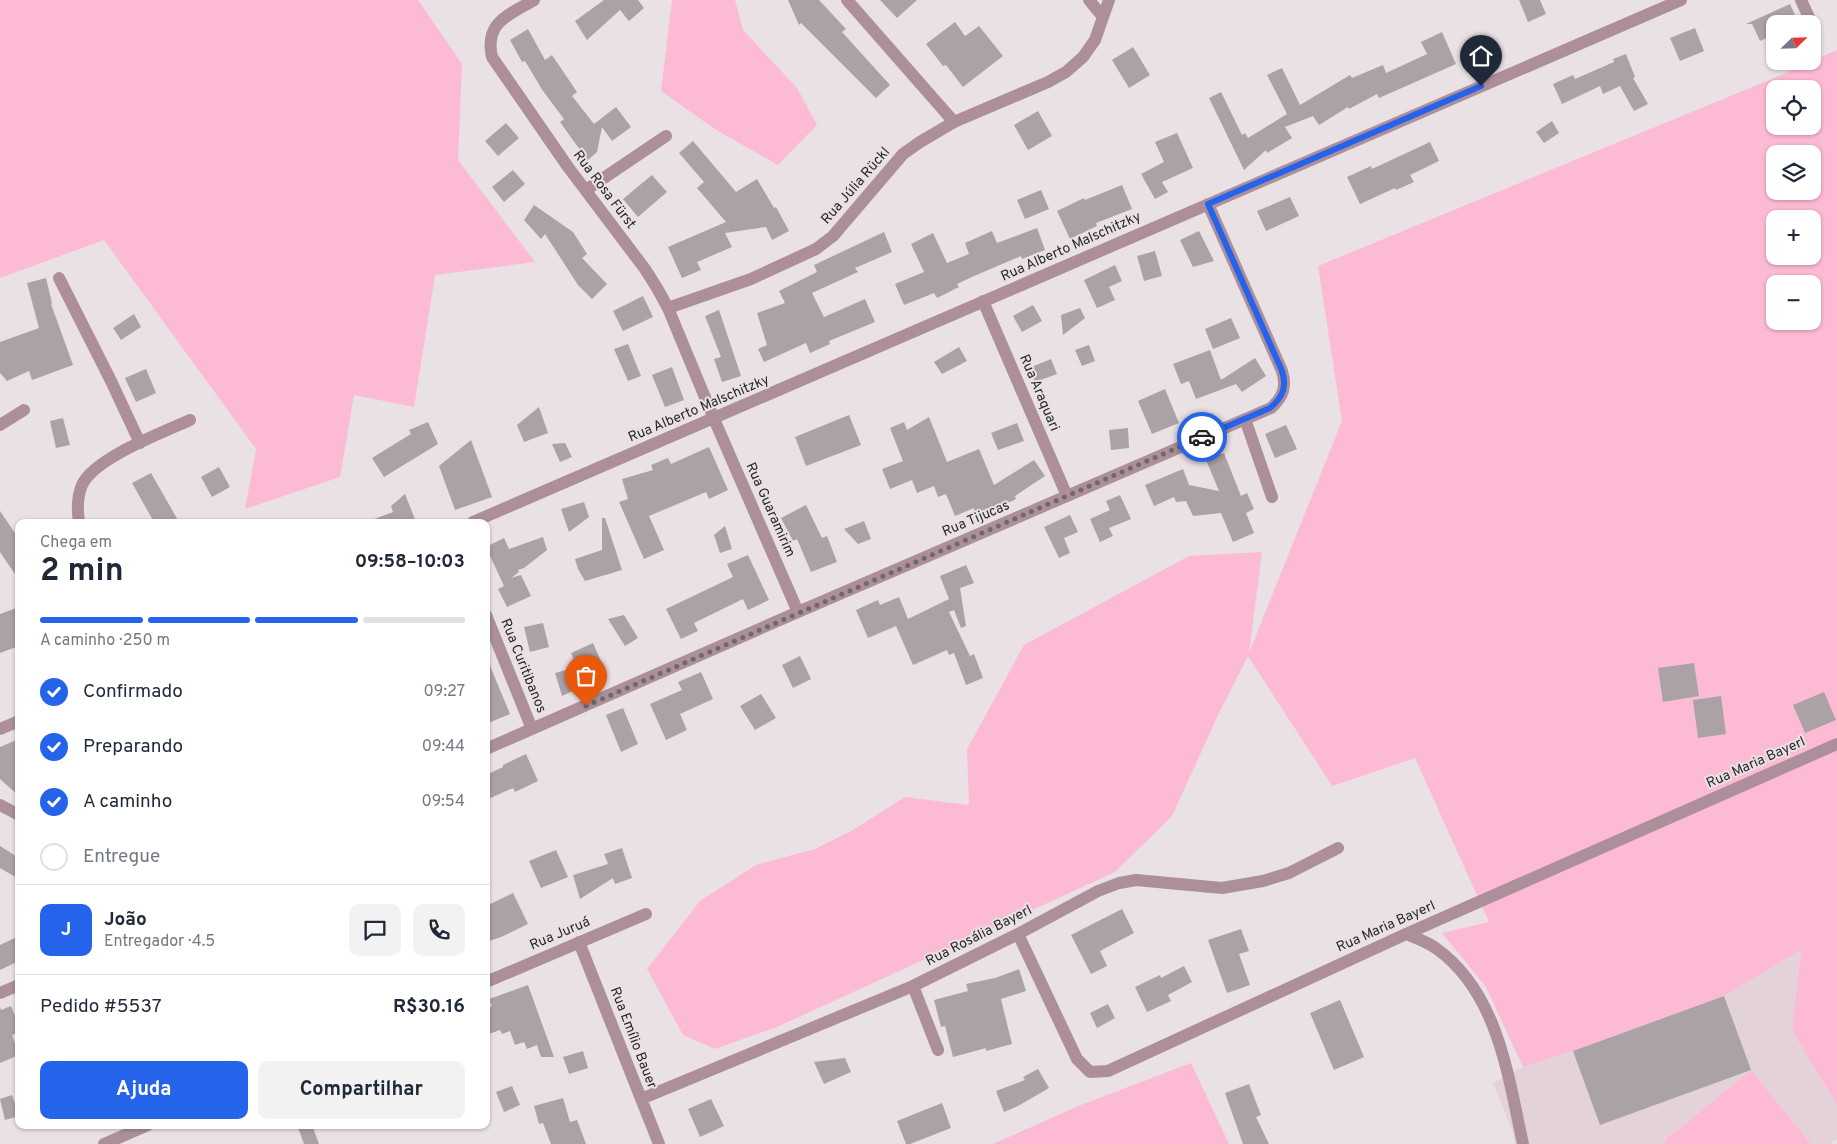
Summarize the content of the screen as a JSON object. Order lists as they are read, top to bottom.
{
  "streets": {
    "street": [
      "Rua Júlia Rückl",
      "Rua Rosa Fürst",
      "Rua Alberto Malschitzky",
      "Rua Araquari",
      "Rua Guaramirim",
      "Rua Tijucas",
      "Rua Curitibanos",
      "Rua Maria Bayerl",
      "Rua Juruá",
      "Rua Rosália Bayerl",
      "Rua Emílio Bauer"
    ]
  },
  "crossings": [
    ["Rua Júlia Rückl", "Rua Rosa Fürst"],
    ["Rua Rosa Fürst", "Rua Alberto Malschitzky"],
    ["Rua Rosa Fürst", "Rua Guaramirim"],
    ["Rua Alberto Malschitzky", "Rua Araquari"],
    ["Rua Alberto Malschitzky", "Rua Guaramirim"],
    ["Rua Alberto Malschitzky", "Rua Tijucas"],
    ["Rua Araquari", "Rua Tijucas"],
    ["Rua Guaramirim", "Rua Tijucas"],
    ["Rua Tijucas", "Rua Curitibanos"],
    ["Rua Maria Bayerl", "Rua Rosália Bayerl"],
    ["Rua Juruá", "Rua Emílio Bauer"],
    ["Rua Rosália Bayerl", "Rua Emílio Bauer"]
  ],
  "north": "top right",
  "page": {
    "map_buttons": ["+", "−"],
    "heading": ["2 min", "Chega em", "09:58–10:03"],
    "panel": [
      "João",
      "Entregador · 4.5",
      "Pedido #5537",
      "R$30.16"
    ],
    "bar": "A caminho · 250 m",
    "list": [
      ["Confirmado", "09:27"],
      ["Preparando", "09:44"],
      ["A caminho", "09:54"],
      "Entregue"
    ],
    "round": "J",
    "buttons": ["Ajuda", "Compartilhar"]
  }
}
